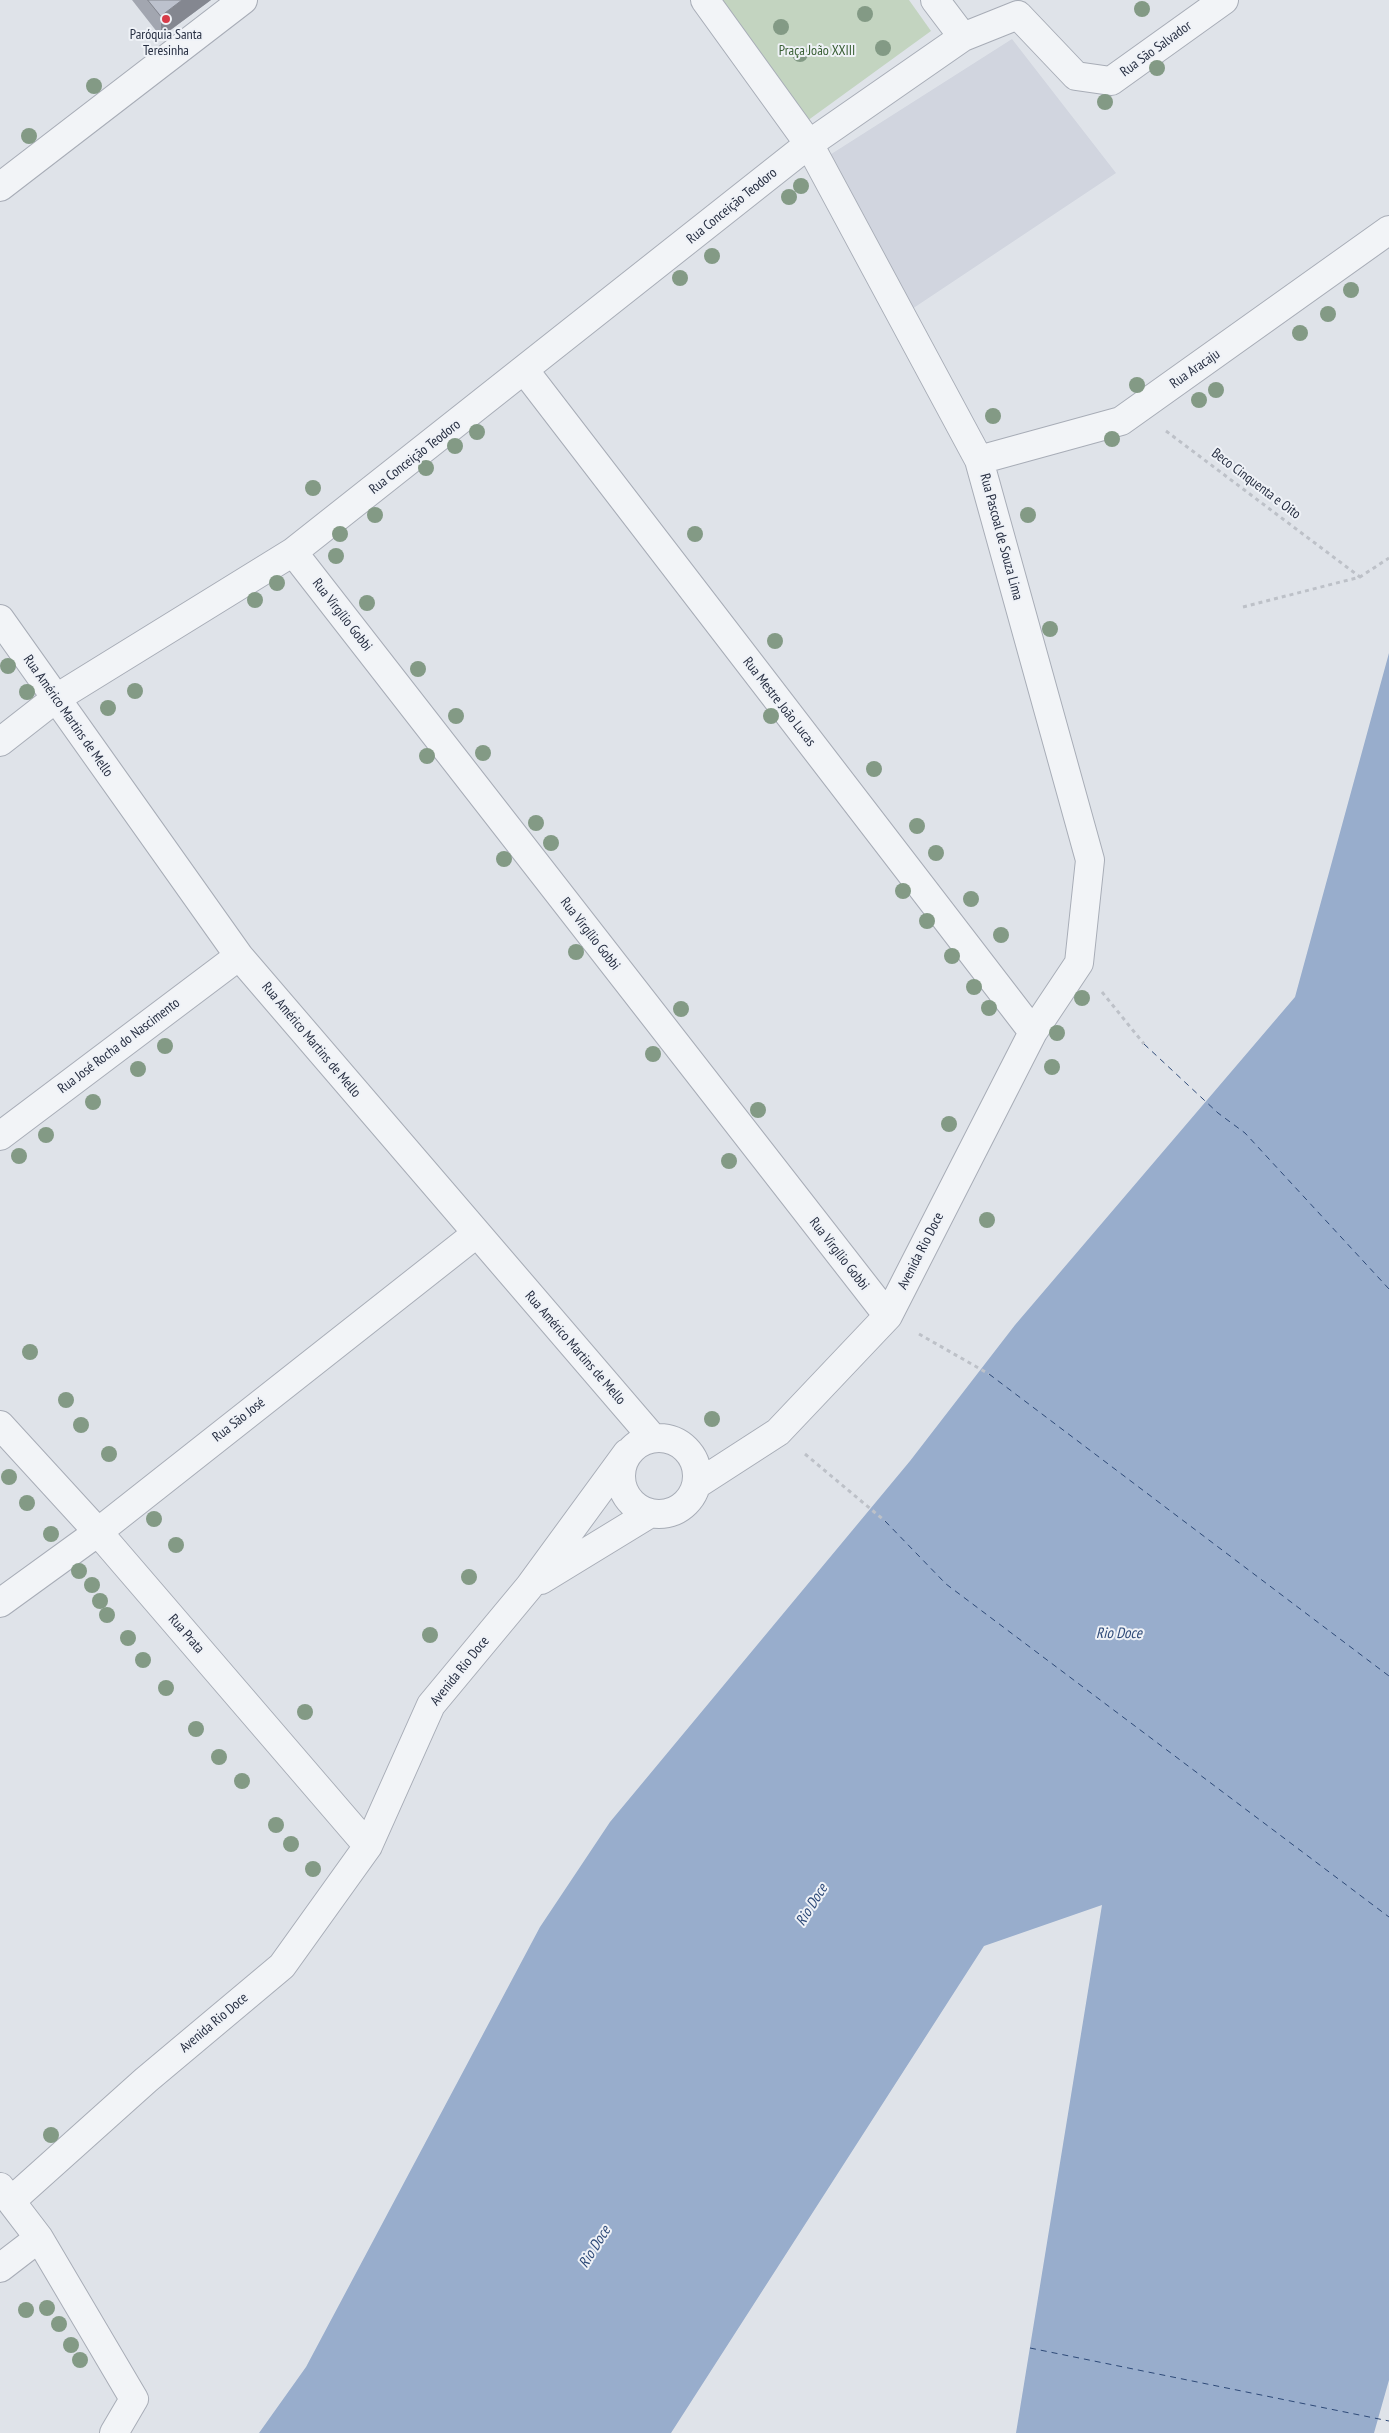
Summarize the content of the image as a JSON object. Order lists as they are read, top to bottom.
{
  "streets": {
    "street": [
      "Rua São Salvador",
      "Rua Conceição Teodoro",
      "Rua Aracaju",
      "Rua Pascoal de Souza Lima",
      "Rua Virgílio Gobbi",
      "Rua Mestre João Lucas",
      "Rua Américo Martins de Mello",
      "Rua José Rocha do Nascimento",
      "Avenida Rio Doce",
      "Rua São José",
      "Rua Prata"
    ],
    "path": ["Beco Cinquenta e Oito"]
  },
  "crossings": [
    ["Rua Conceição Teodoro", "Rua Pascoal de Souza Lima"],
    ["Rua Conceição Teodoro", "Rua Virgílio Gobbi"],
    ["Rua Conceição Teodoro", "Rua Mestre João Lucas"],
    ["Rua Conceição Teodoro", "Rua Américo Martins de Mello"],
    ["Rua Aracaju", "Beco Cinquenta e Oito"],
    ["Rua Aracaju", "Rua Pascoal de Souza Lima"],
    ["Rua Pascoal de Souza Lima", "Avenida Rio Doce"],
    ["Rua Virgílio Gobbi", "Avenida Rio Doce"],
    ["Rua Mestre João Lucas", "Avenida Rio Doce"],
    ["Rua Américo Martins de Mello", "Rua José Rocha do Nascimento"],
    ["Rua Américo Martins de Mello", "Avenida Rio Doce"],
    ["Rua Américo Martins de Mello", "Rua São José"],
    ["Avenida Rio Doce", "Rua Prata"],
    ["Rua São José", "Rua Prata"]
  ],
  "water": ["Rio Doce"],
  "parks": ["Praça João XXIII"],
  "places": ["Paróquia Santa Teresinha"]
}
